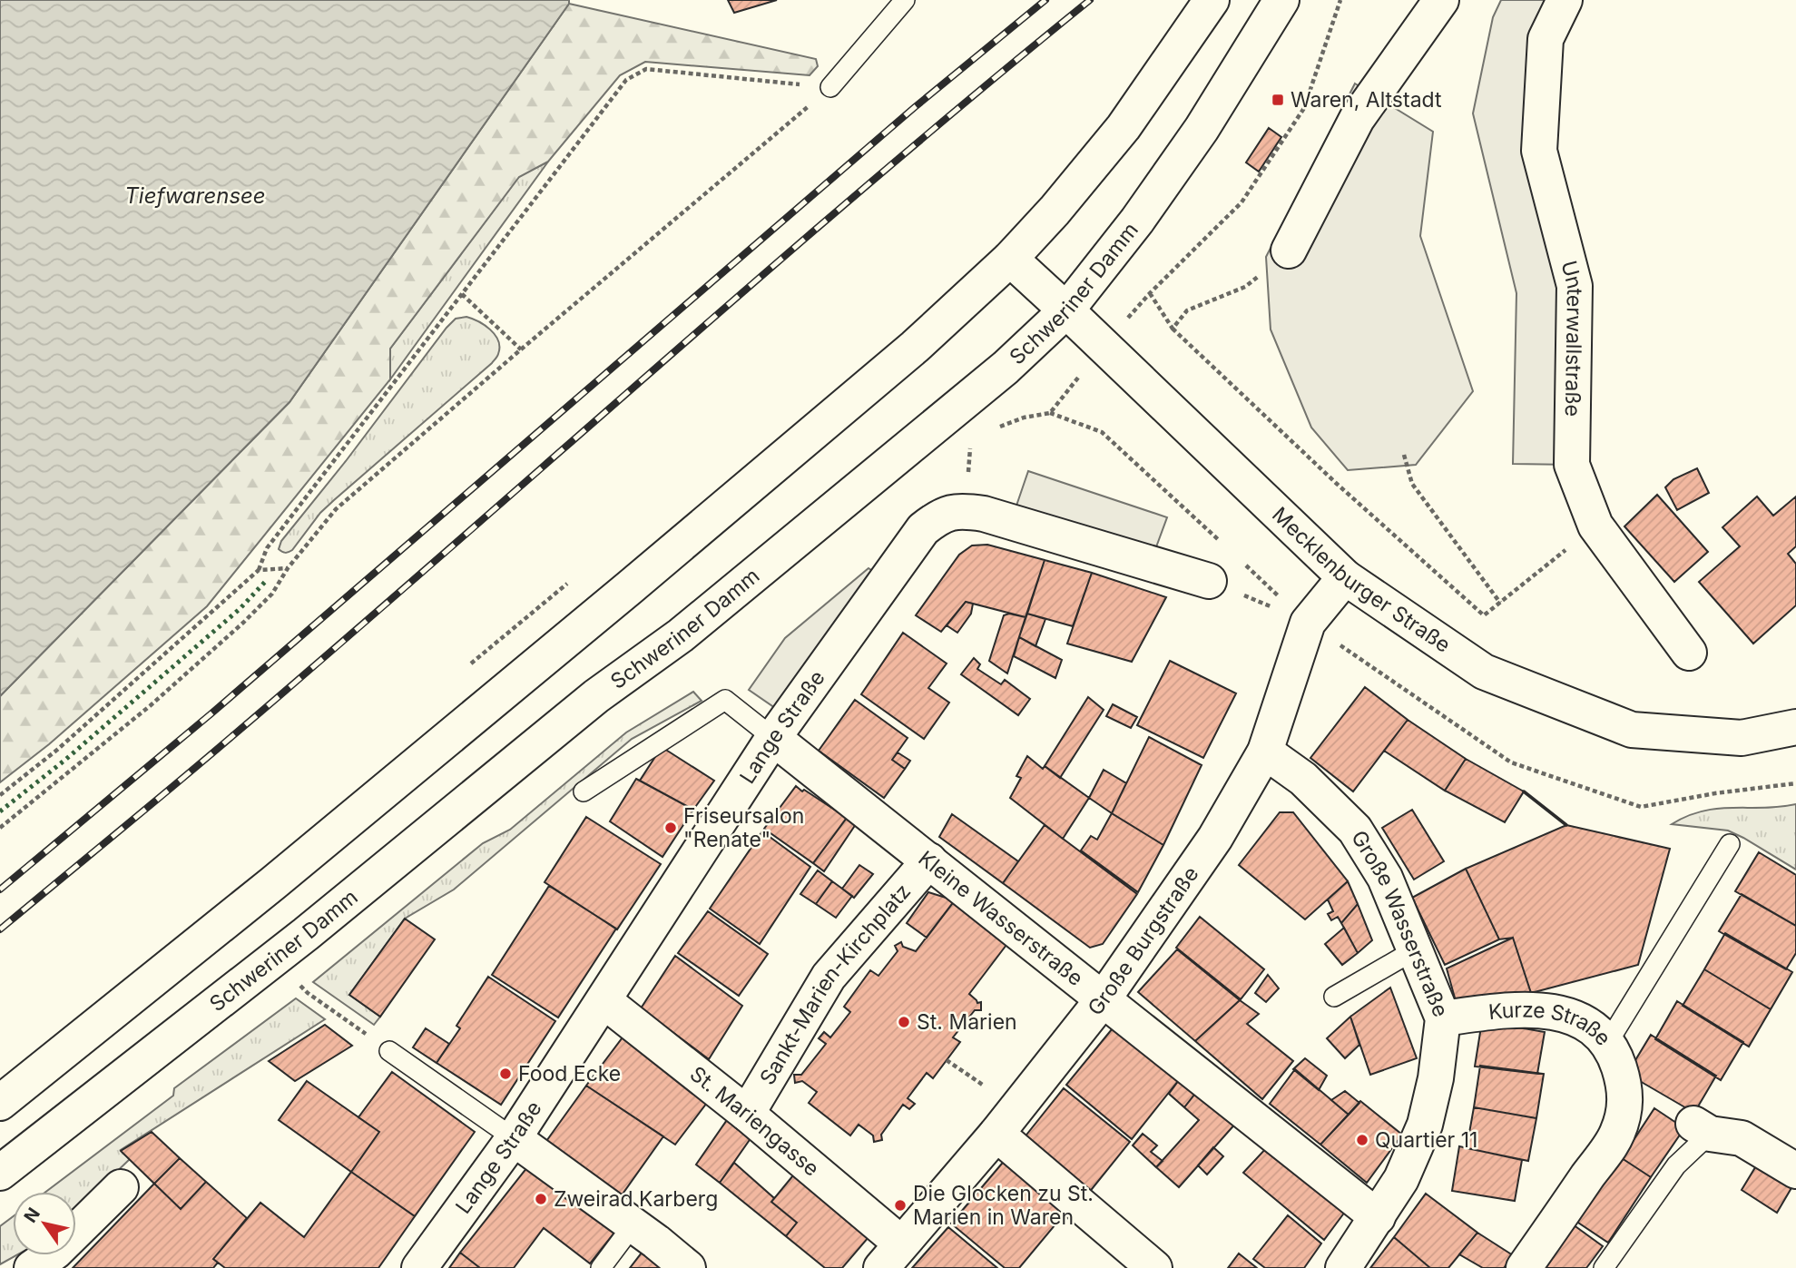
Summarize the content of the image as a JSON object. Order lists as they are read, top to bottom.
{
  "streets": {
    "street": [
      "Schweriner Damm",
      "Unterwallstraße",
      "Mecklenburger Straße",
      "Lange Straße",
      "Kleine Wasserstraße",
      "Große Wasserstraße",
      "Große Burgstraße",
      "Sankt-Marien-Kirchplatz",
      "Kurze Straße",
      "St. Mariengasse"
    ]
  },
  "crossings": [
    ["Schweriner Damm", "Mecklenburger Straße"],
    ["Mecklenburger Straße", "Große Burgstraße"],
    ["Lange Straße", "Kleine Wasserstraße"],
    ["Lange Straße", "St. Mariengasse"],
    ["Kleine Wasserstraße", "Große Wasserstraße"],
    ["Kleine Wasserstraße", "Große Burgstraße"],
    ["Kleine Wasserstraße", "Sankt-Marien-Kirchplatz"],
    ["Große Wasserstraße", "Große Burgstraße"],
    ["Große Wasserstraße", "Kurze Straße"],
    ["Große Burgstraße", "St. Mariengasse"],
    ["Sankt-Marien-Kirchplatz", "St. Mariengasse"]
  ],
  "water": ["Tiefwarensee"],
  "places": {
    "transit": ["Waren, Altstadt"],
    "other": [
      "Friseursalon \"Renate\"",
      "St. Marien",
      "Food Ecke",
      "Quartier 11",
      "Zweirad Karberg",
      "Die Glocken zu St. Marien in Waren"
    ]
  },
  "north": "top left"
}
